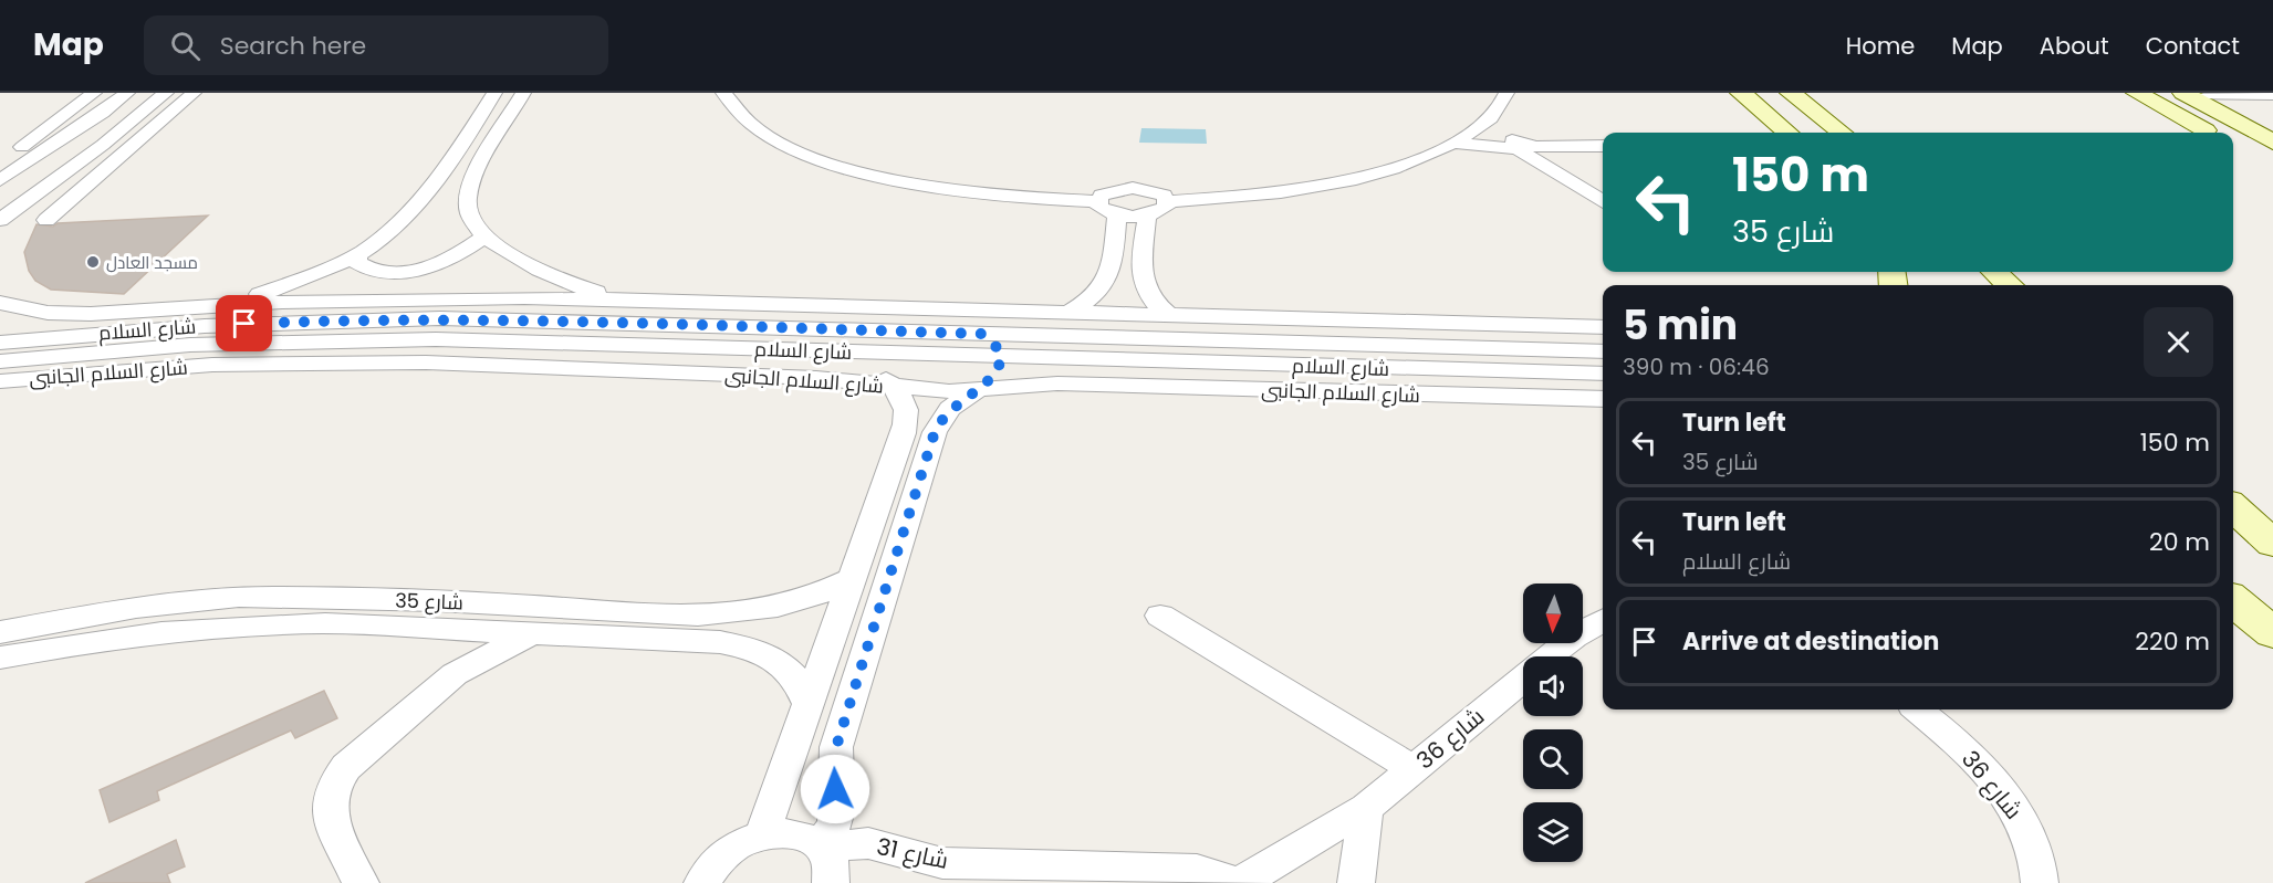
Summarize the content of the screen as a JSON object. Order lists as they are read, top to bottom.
{
  "streets": {
    "street": [
      "شارع السلام",
      "شارع السلام الجانبى",
      "شارع 35",
      "شارع 36",
      "شارع 31"
    ]
  },
  "crossings": [
    ["شارع 36", "شارع 31"]
  ],
  "places": ["مسجد العادل"],
  "north": "bottom",
  "page": {
    "header": "Map",
    "search": "Search here",
    "nav": [
      "Home",
      "Map",
      "About",
      "Contact"
    ],
    "turn": ["150 m", "شارع 35"],
    "heading": ["5 min", "390 m · 06:46"],
    "list": [
      {
        "name": "Turn left",
        "note": "شارع 35",
        "value": "150 m"
      },
      {
        "name": "Turn left",
        "note": "شارع السلام",
        "value": "20 m"
      },
      {
        "name": "Arrive at destination",
        "value": "220 m"
      }
    ]
  }
}
